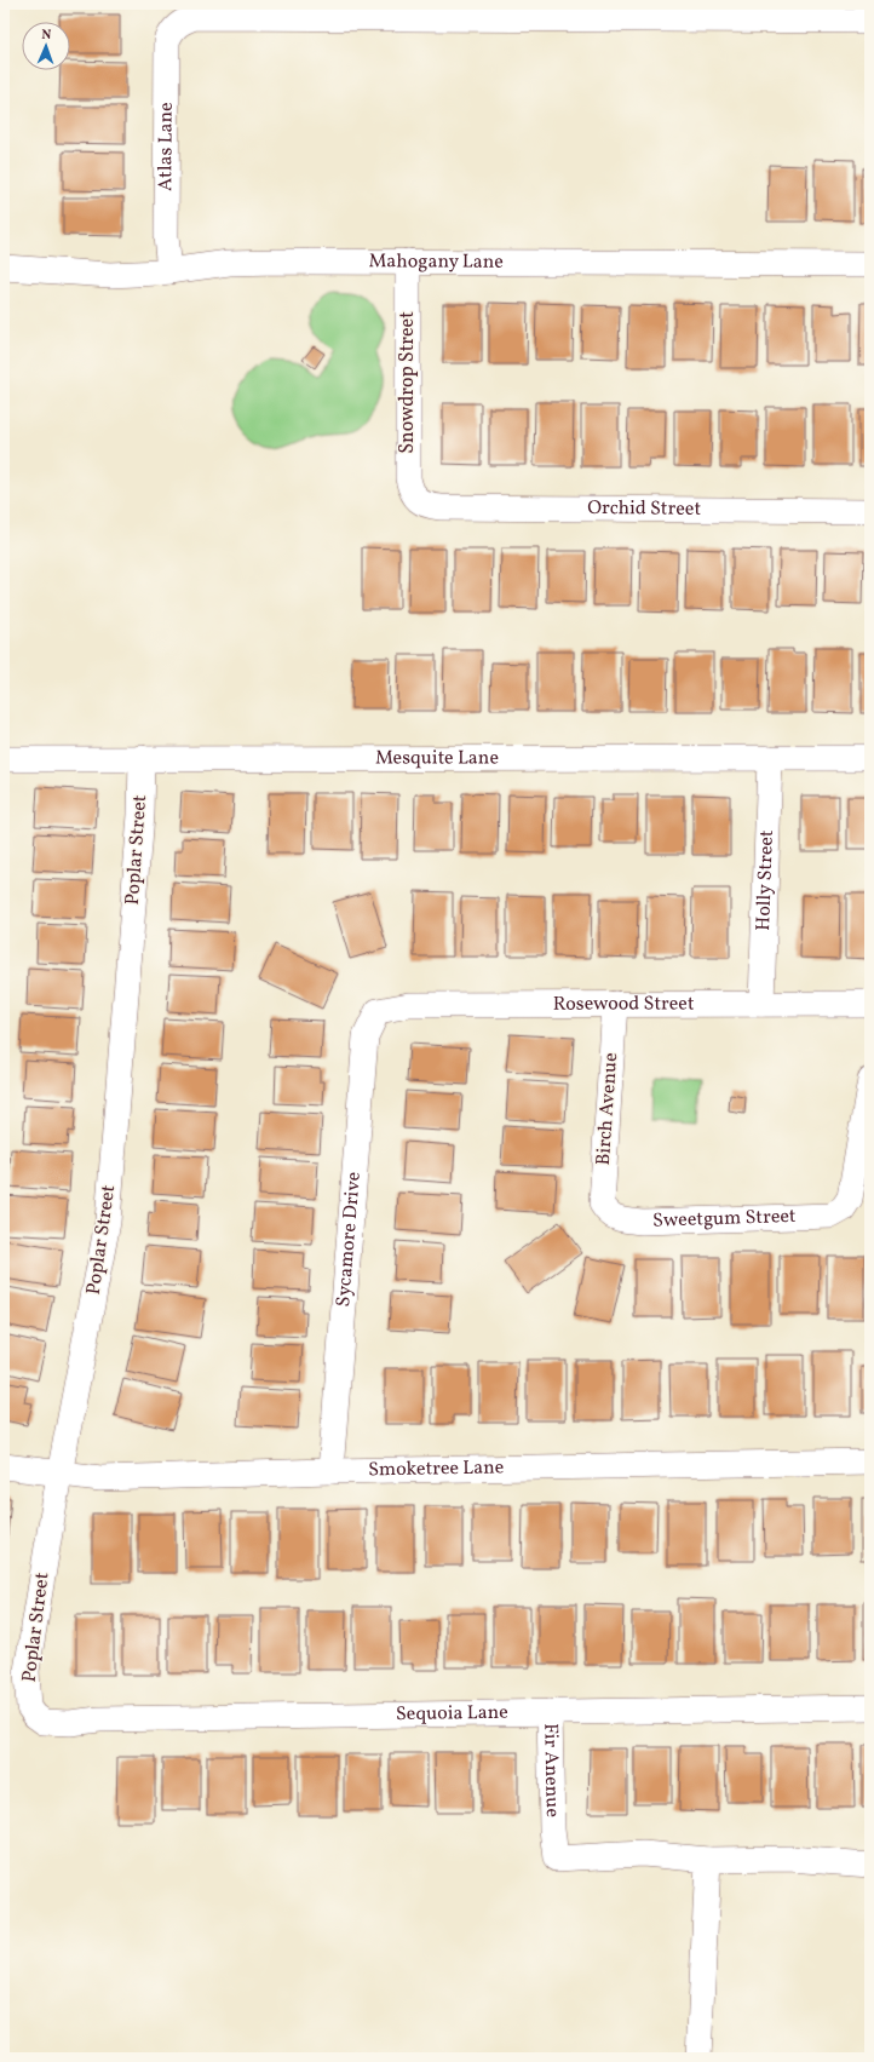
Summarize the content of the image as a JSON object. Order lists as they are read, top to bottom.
{
  "streets": {
    "street": [
      "Atlas Lane",
      "Mahogany Lane",
      "Snowdrop Street",
      "Orchid Street",
      "Mesquite Lane",
      "Poplar Street",
      "Holly Street",
      "Rosewood Street",
      "Birch Avenue",
      "Sweetgum Street",
      "Sycamore Drive",
      "Smoketree Lane",
      "Sequoia Lane",
      "Fir Anenue"
    ]
  },
  "crossings": [
    ["Atlas Lane", "Mahogany Lane"],
    ["Mahogany Lane", "Snowdrop Street"],
    ["Snowdrop Street", "Orchid Street"],
    ["Mesquite Lane", "Poplar Street"],
    ["Mesquite Lane", "Holly Street"],
    ["Poplar Street", "Smoketree Lane"],
    ["Poplar Street", "Sequoia Lane"],
    ["Holly Street", "Rosewood Street"],
    ["Rosewood Street", "Birch Avenue"],
    ["Rosewood Street", "Sycamore Drive"],
    ["Birch Avenue", "Sweetgum Street"],
    ["Sycamore Drive", "Smoketree Lane"],
    ["Sequoia Lane", "Fir Anenue"]
  ],
  "north": "top"
}
